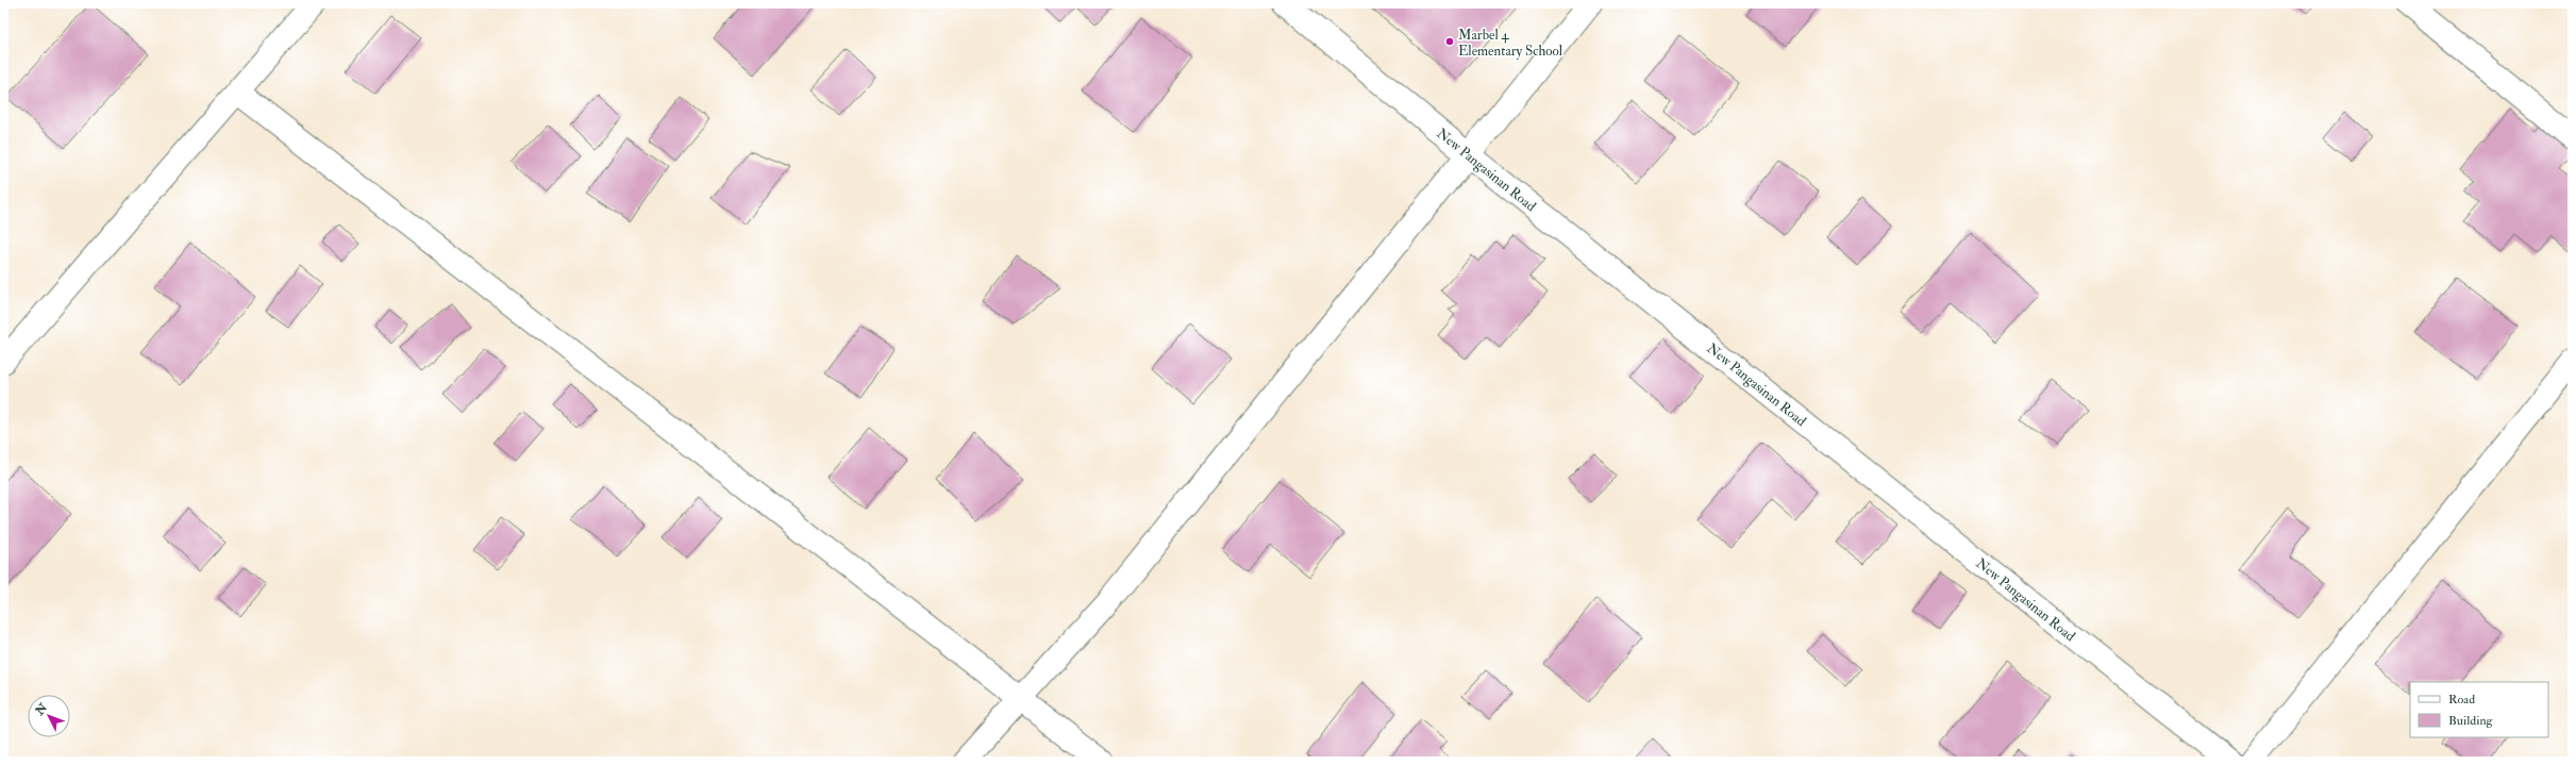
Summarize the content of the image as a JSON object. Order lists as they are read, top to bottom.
{
  "streets": {
    "street": ["New Pangasinan Road"]
  },
  "places": ["Marbel 4 Elementary School"],
  "legend": ["Road", "Building"],
  "north": "top left"
}
